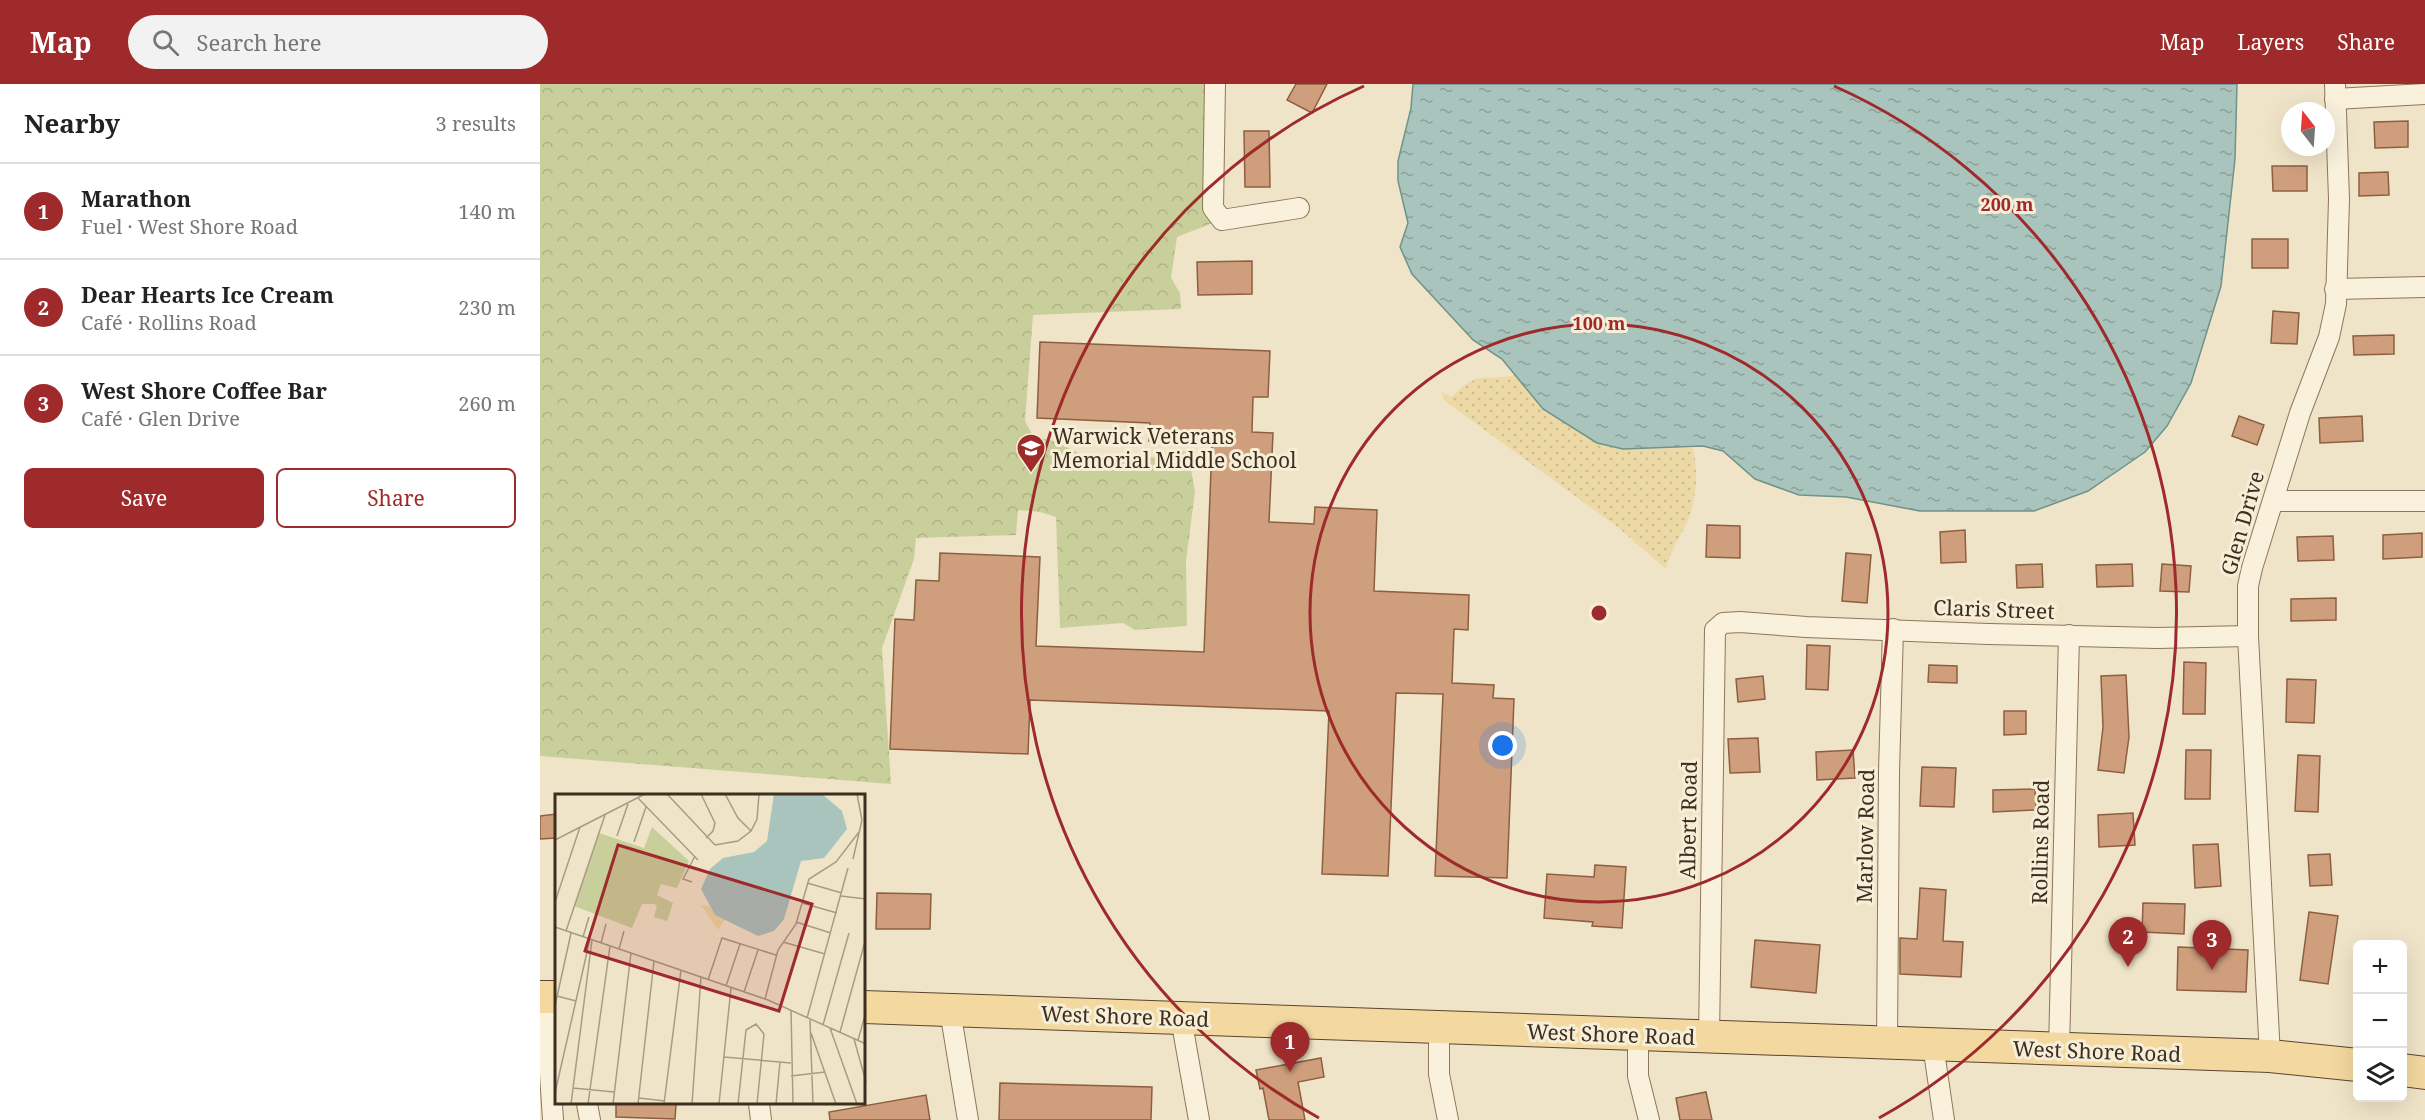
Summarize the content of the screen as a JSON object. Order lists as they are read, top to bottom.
{
  "streets": {
    "main road": ["West Shore Road"],
    "street": [
      "Glen Drive",
      "Claris Street",
      "Albert Road",
      "Marlow Road",
      "Rollins Road"
    ]
  },
  "crossings": [
    ["Glen Drive", "Claris Street"],
    ["Glen Drive", "West Shore Road"],
    ["Claris Street", "Albert Road"],
    ["Claris Street", "Marlow Road"],
    ["Claris Street", "Rollins Road"],
    ["Albert Road", "West Shore Road"],
    ["Marlow Road", "West Shore Road"],
    ["Rollins Road", "West Shore Road"]
  ],
  "places": {
    "school or university": ["Warwick Veterans Memorial Middle School"]
  },
  "north": "top",
  "page": {
    "header": "Map",
    "search": "Search here",
    "nav": ["Map", "Layers", "Share"],
    "heading": ["Nearby", "3 results"],
    "list": [
      {
        "mark": "1",
        "name": "Marathon",
        "note": "Fuel · West Shore Road",
        "value": "140 m"
      },
      {
        "mark": "2",
        "name": "Dear Hearts Ice Cream",
        "note": "Café · Rollins Road",
        "value": "230 m"
      },
      {
        "mark": "3",
        "name": "West Shore Coffee Bar",
        "note": "Café · Glen Drive",
        "value": "260 m"
      }
    ],
    "buttons": ["Save", "Share"],
    "pins": ["2", "3", "1"],
    "map_buttons": ["+", "−"]
  },
  "rings": ["200 m", "100 m"]
}
